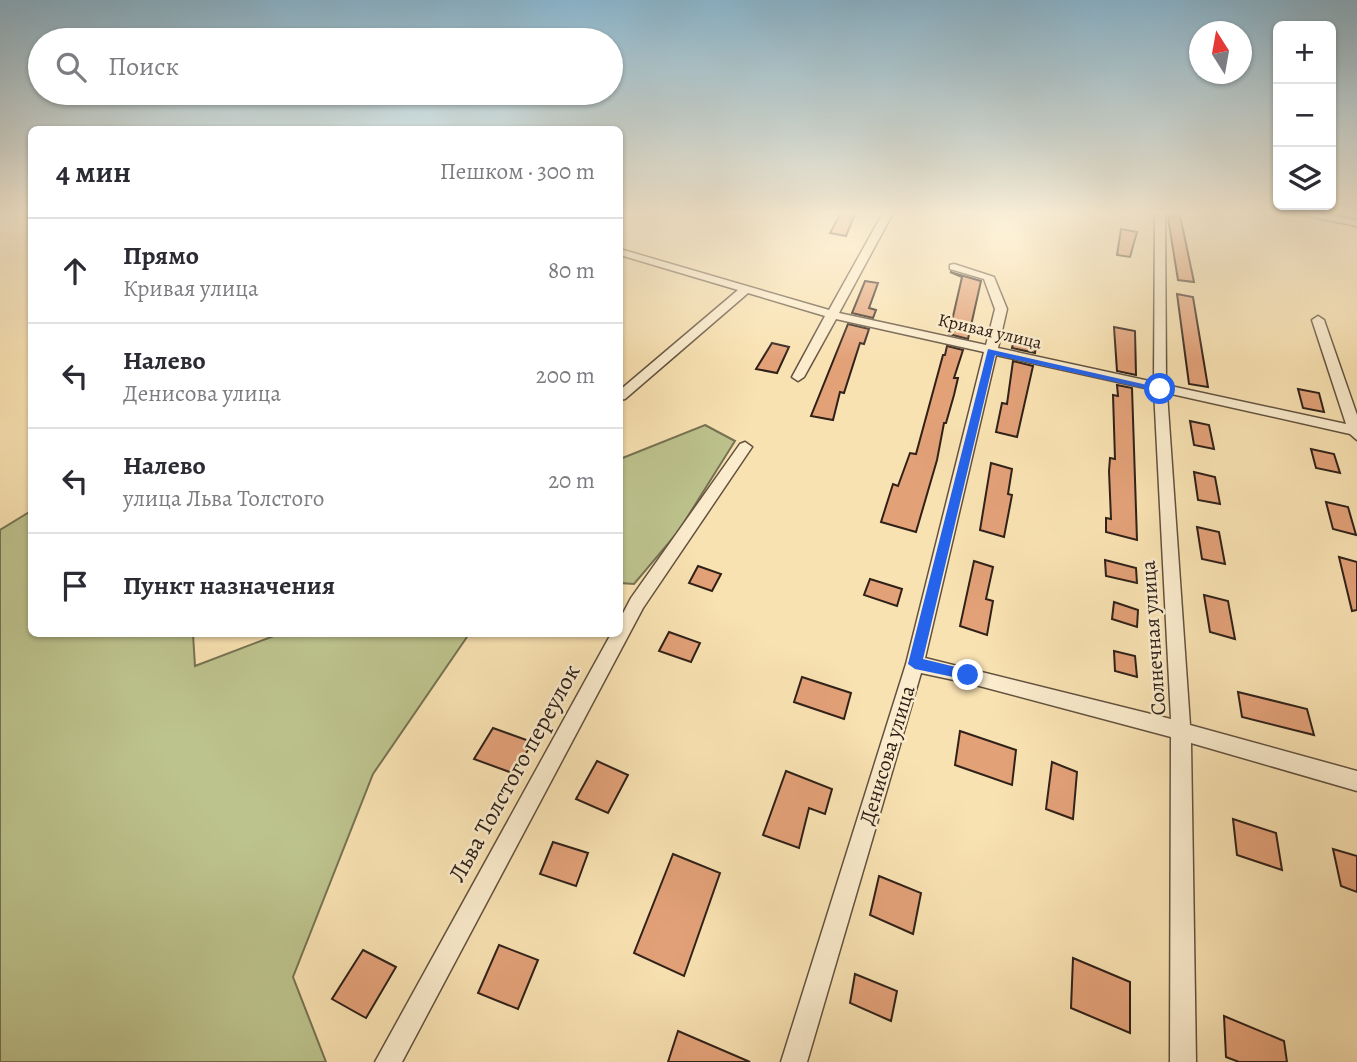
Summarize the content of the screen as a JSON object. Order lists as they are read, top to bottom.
{
  "streets": {
    "street": [
      "Кривая улица",
      "Солнечная улица",
      "Денисова улица",
      "Льва Толстого переулок"
    ]
  },
  "crossings": [
    ["Кривая улица", "Солнечная улица"],
    ["Кривая улица", "Денисова улица"]
  ],
  "north": "top",
  "page": {
    "map_buttons": ["+", "−"],
    "search": "Поиск",
    "heading": ["4 мин", "Пешком · 300 m"],
    "list": [
      ["Прямо", "Кривая улица", "80 m"],
      ["Налево", "Денисова улица", "200 m"],
      ["Налево", "улица Льва Толстого", "20 m"],
      "Пункт назначения"
    ]
  }
}
